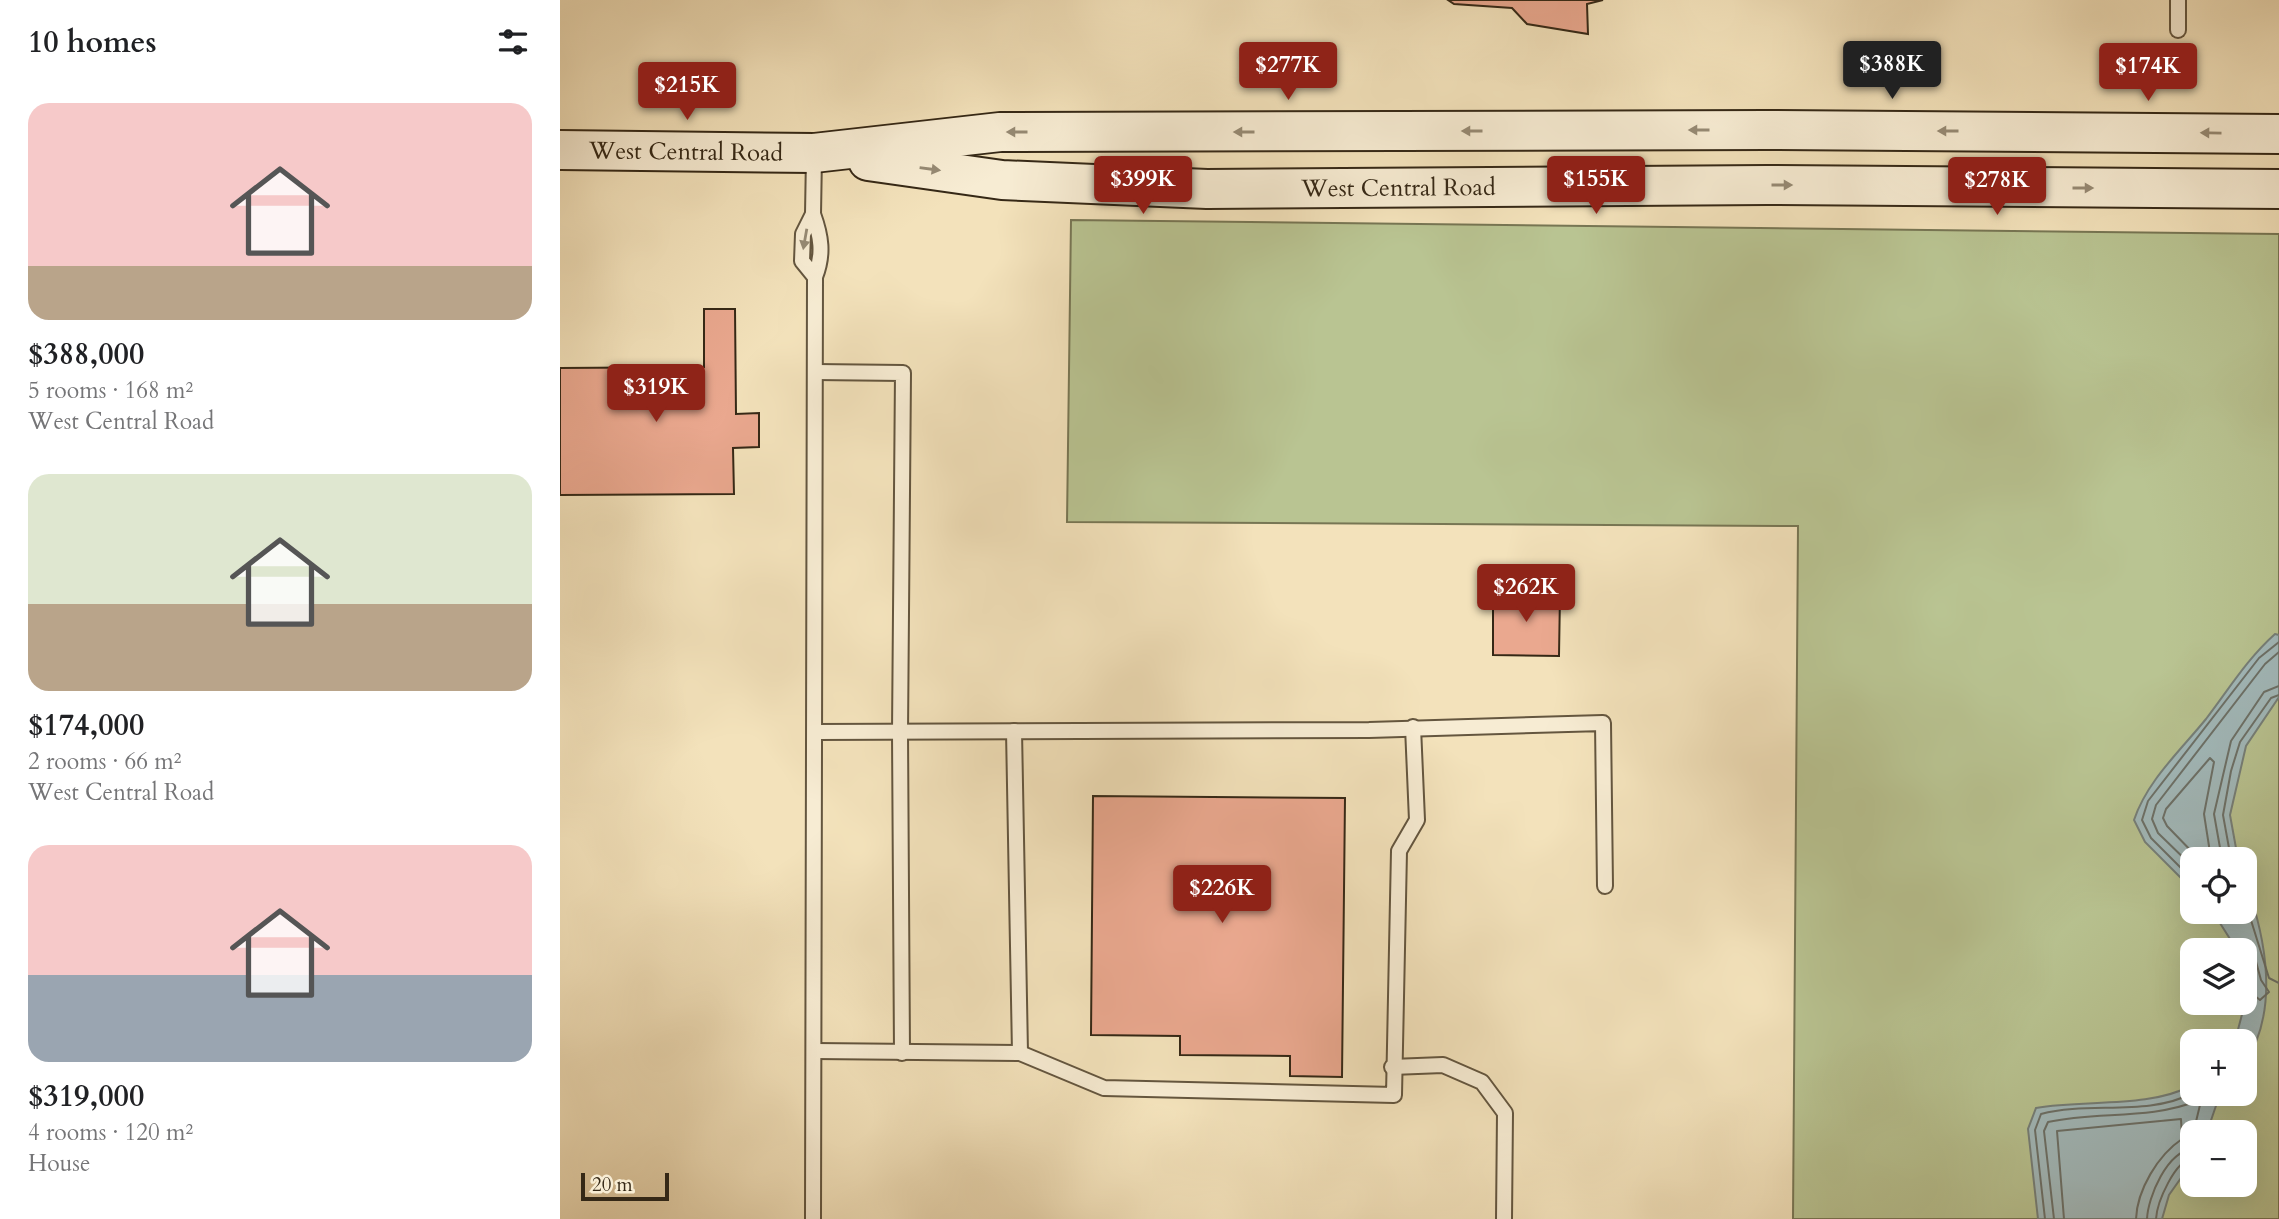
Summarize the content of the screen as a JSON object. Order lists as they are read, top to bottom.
{
  "streets": {
    "main road": ["West Central Road"]
  },
  "scale_bar": "20 m",
  "page": {
    "heading": "10 homes",
    "price": [
      "$388K",
      "$277K",
      "$174K",
      "$215K",
      "$399K",
      "$155K",
      "$278K",
      "$319K",
      "$262K",
      "$226K"
    ],
    "list": [
      {
        "name": "$388,000",
        "note": "5 rooms · 168 m² · West Central Road"
      },
      {
        "name": "$174,000",
        "note": "2 rooms · 66 m² · West Central Road"
      },
      {
        "name": "$319,000",
        "note": "4 rooms · 120 m² · House"
      }
    ],
    "map_buttons": ["+", "−"],
    "scale": "20 m"
  }
}
